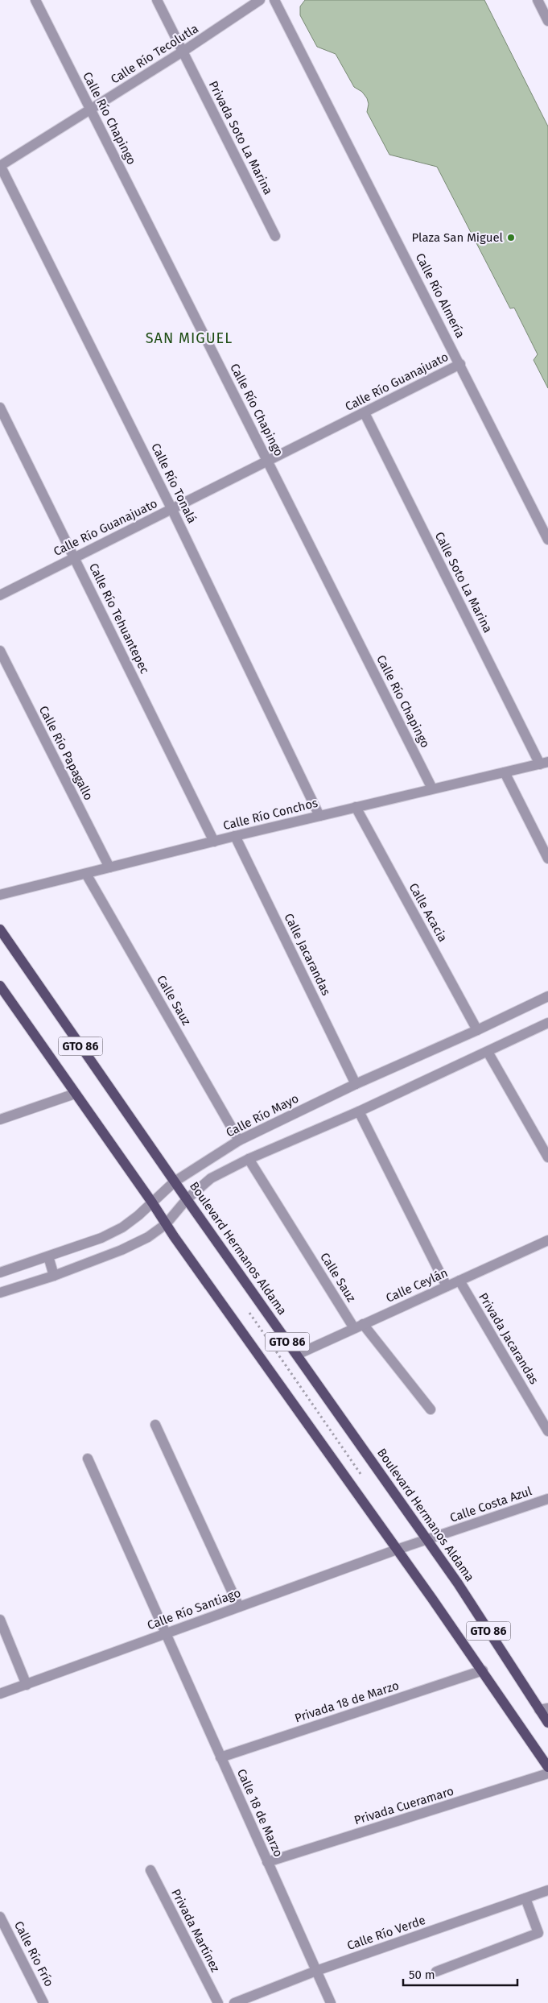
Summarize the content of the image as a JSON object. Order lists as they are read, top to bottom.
{
  "streets": {
    "main road": ["GTO 86", "Boulevard Hermanos Aldama"],
    "street": [
      "Calle Río Tecolutla",
      "Calle Río Chapingo",
      "Privada Soto La Marina",
      "Calle Río Almería",
      "Calle Río Guanajuato",
      "Calle Río Tonalá",
      "Calle Soto La Marina",
      "Calle Río Tehuantepec",
      "Calle Río Papagallo",
      "Calle Río Conchos",
      "Calle Acacia",
      "Calle Jacarandas",
      "Calle Sauz",
      "Calle Río Mayo",
      "Calle Ceylán",
      "Privada Jacarandas",
      "Calle Costa Azul",
      "Calle Río Santiago",
      "Privada 18 de Marzo",
      "Privada Cueramaro",
      "Calle 18 de Marzo",
      "Privada Martínez",
      "Calle Río Verde",
      "Calle Río Frío"
    ]
  },
  "crossings": [
    ["Calle Río Tecolutla", "Calle Río Chapingo"],
    ["Calle Río Tecolutla", "Privada Soto La Marina"],
    ["Calle Río Tecolutla", "Calle Río Tonalá"],
    ["Calle Río Chapingo", "Calle Río Guanajuato"],
    ["Calle Río Chapingo", "Calle Río Conchos"],
    ["Calle Río Almería", "Calle Río Guanajuato"],
    ["Calle Río Guanajuato", "Calle Río Tonalá"],
    ["Calle Río Guanajuato", "Calle Soto La Marina"],
    ["Calle Río Guanajuato", "Calle Río Tehuantepec"],
    ["Calle Río Tonalá", "Calle Río Conchos"],
    ["Calle Soto La Marina", "Calle Río Conchos"],
    ["Calle Río Tehuantepec", "Calle Río Conchos"],
    ["Calle Río Papagallo", "Calle Río Conchos"],
    ["Calle Río Conchos", "Calle Acacia"],
    ["Calle Río Conchos", "Calle Jacarandas"],
    ["Calle Río Conchos", "Calle Sauz"],
    ["Calle Acacia", "Calle Río Mayo"],
    ["Calle Jacarandas", "Calle Río Mayo"],
    ["Calle Sauz", "Calle Río Mayo"],
    ["Calle Sauz", "Calle Ceylán"],
    ["GTO 86", "Calle Río Mayo"],
    ["GTO 86", "Calle Costa Azul"],
    ["GTO 86", "Calle Río Santiago"],
    ["GTO 86", "Privada 18 de Marzo"],
    ["Calle Río Mayo", "Boulevard Hermanos Aldama"],
    ["Boulevard Hermanos Aldama", "Calle Ceylán"],
    ["Boulevard Hermanos Aldama", "Calle Costa Azul"],
    ["Calle Ceylán", "Privada Jacarandas"],
    ["Calle Costa Azul", "Calle Río Santiago"],
    ["Calle Río Santiago", "Calle 18 de Marzo"],
    ["Privada 18 de Marzo", "Calle 18 de Marzo"],
    ["Privada Cueramaro", "Calle 18 de Marzo"],
    ["Calle 18 de Marzo", "Calle Río Verde"]
  ],
  "districts": ["SAN MIGUEL"],
  "places": ["Plaza San Miguel"],
  "scale_bar": "50 m"
}
